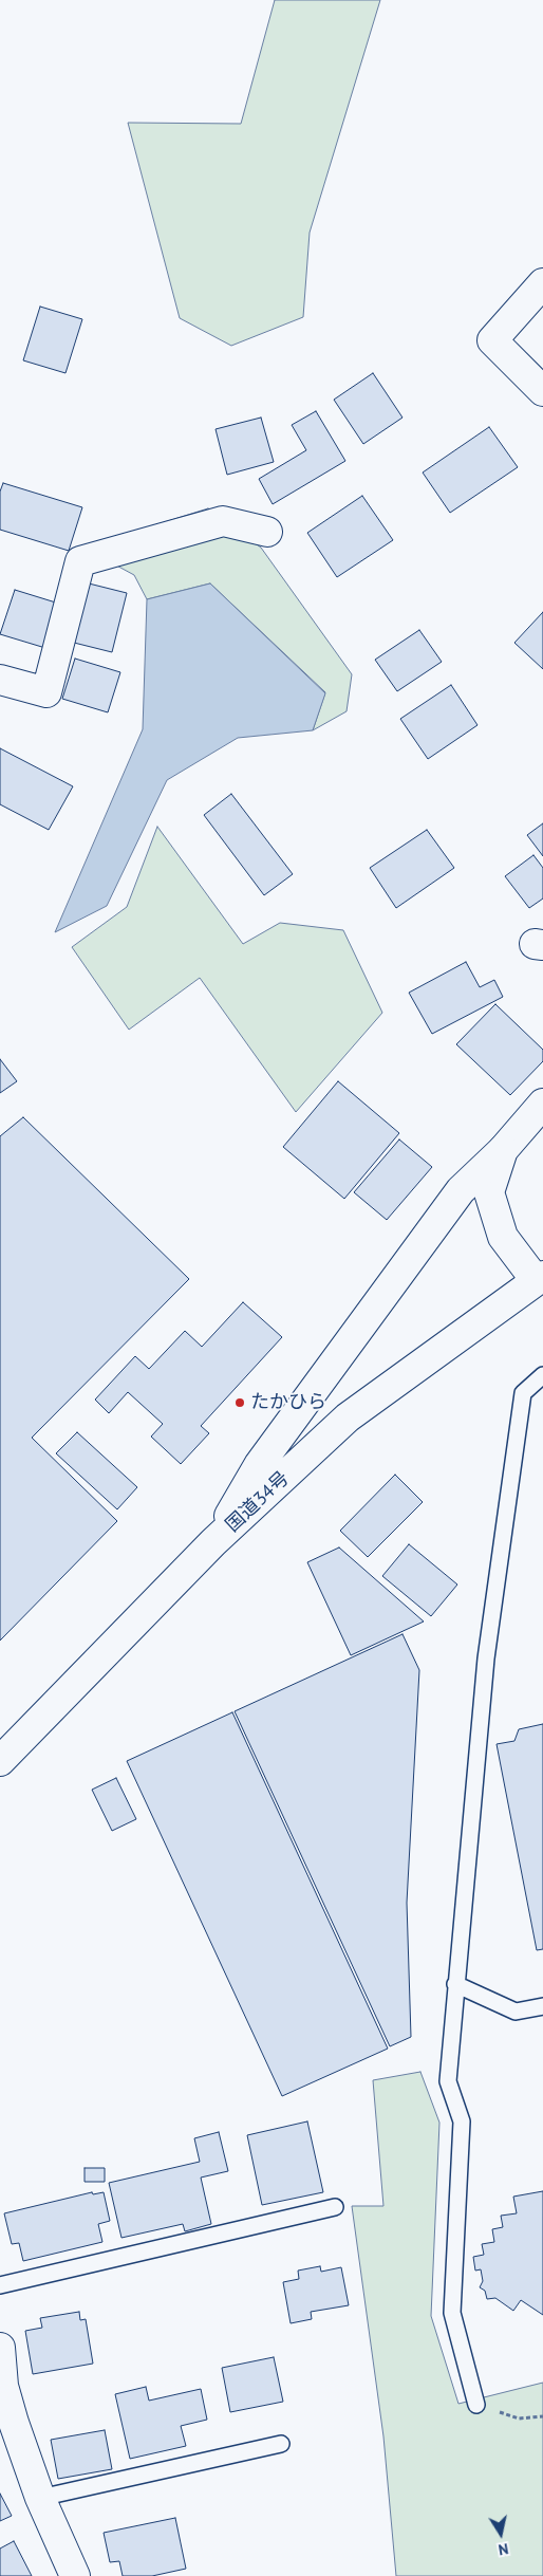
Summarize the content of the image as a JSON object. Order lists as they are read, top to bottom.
{
  "streets": {
    "main road": ["国道34号"]
  },
  "places": ["たかひら"],
  "north": "bottom"
}
